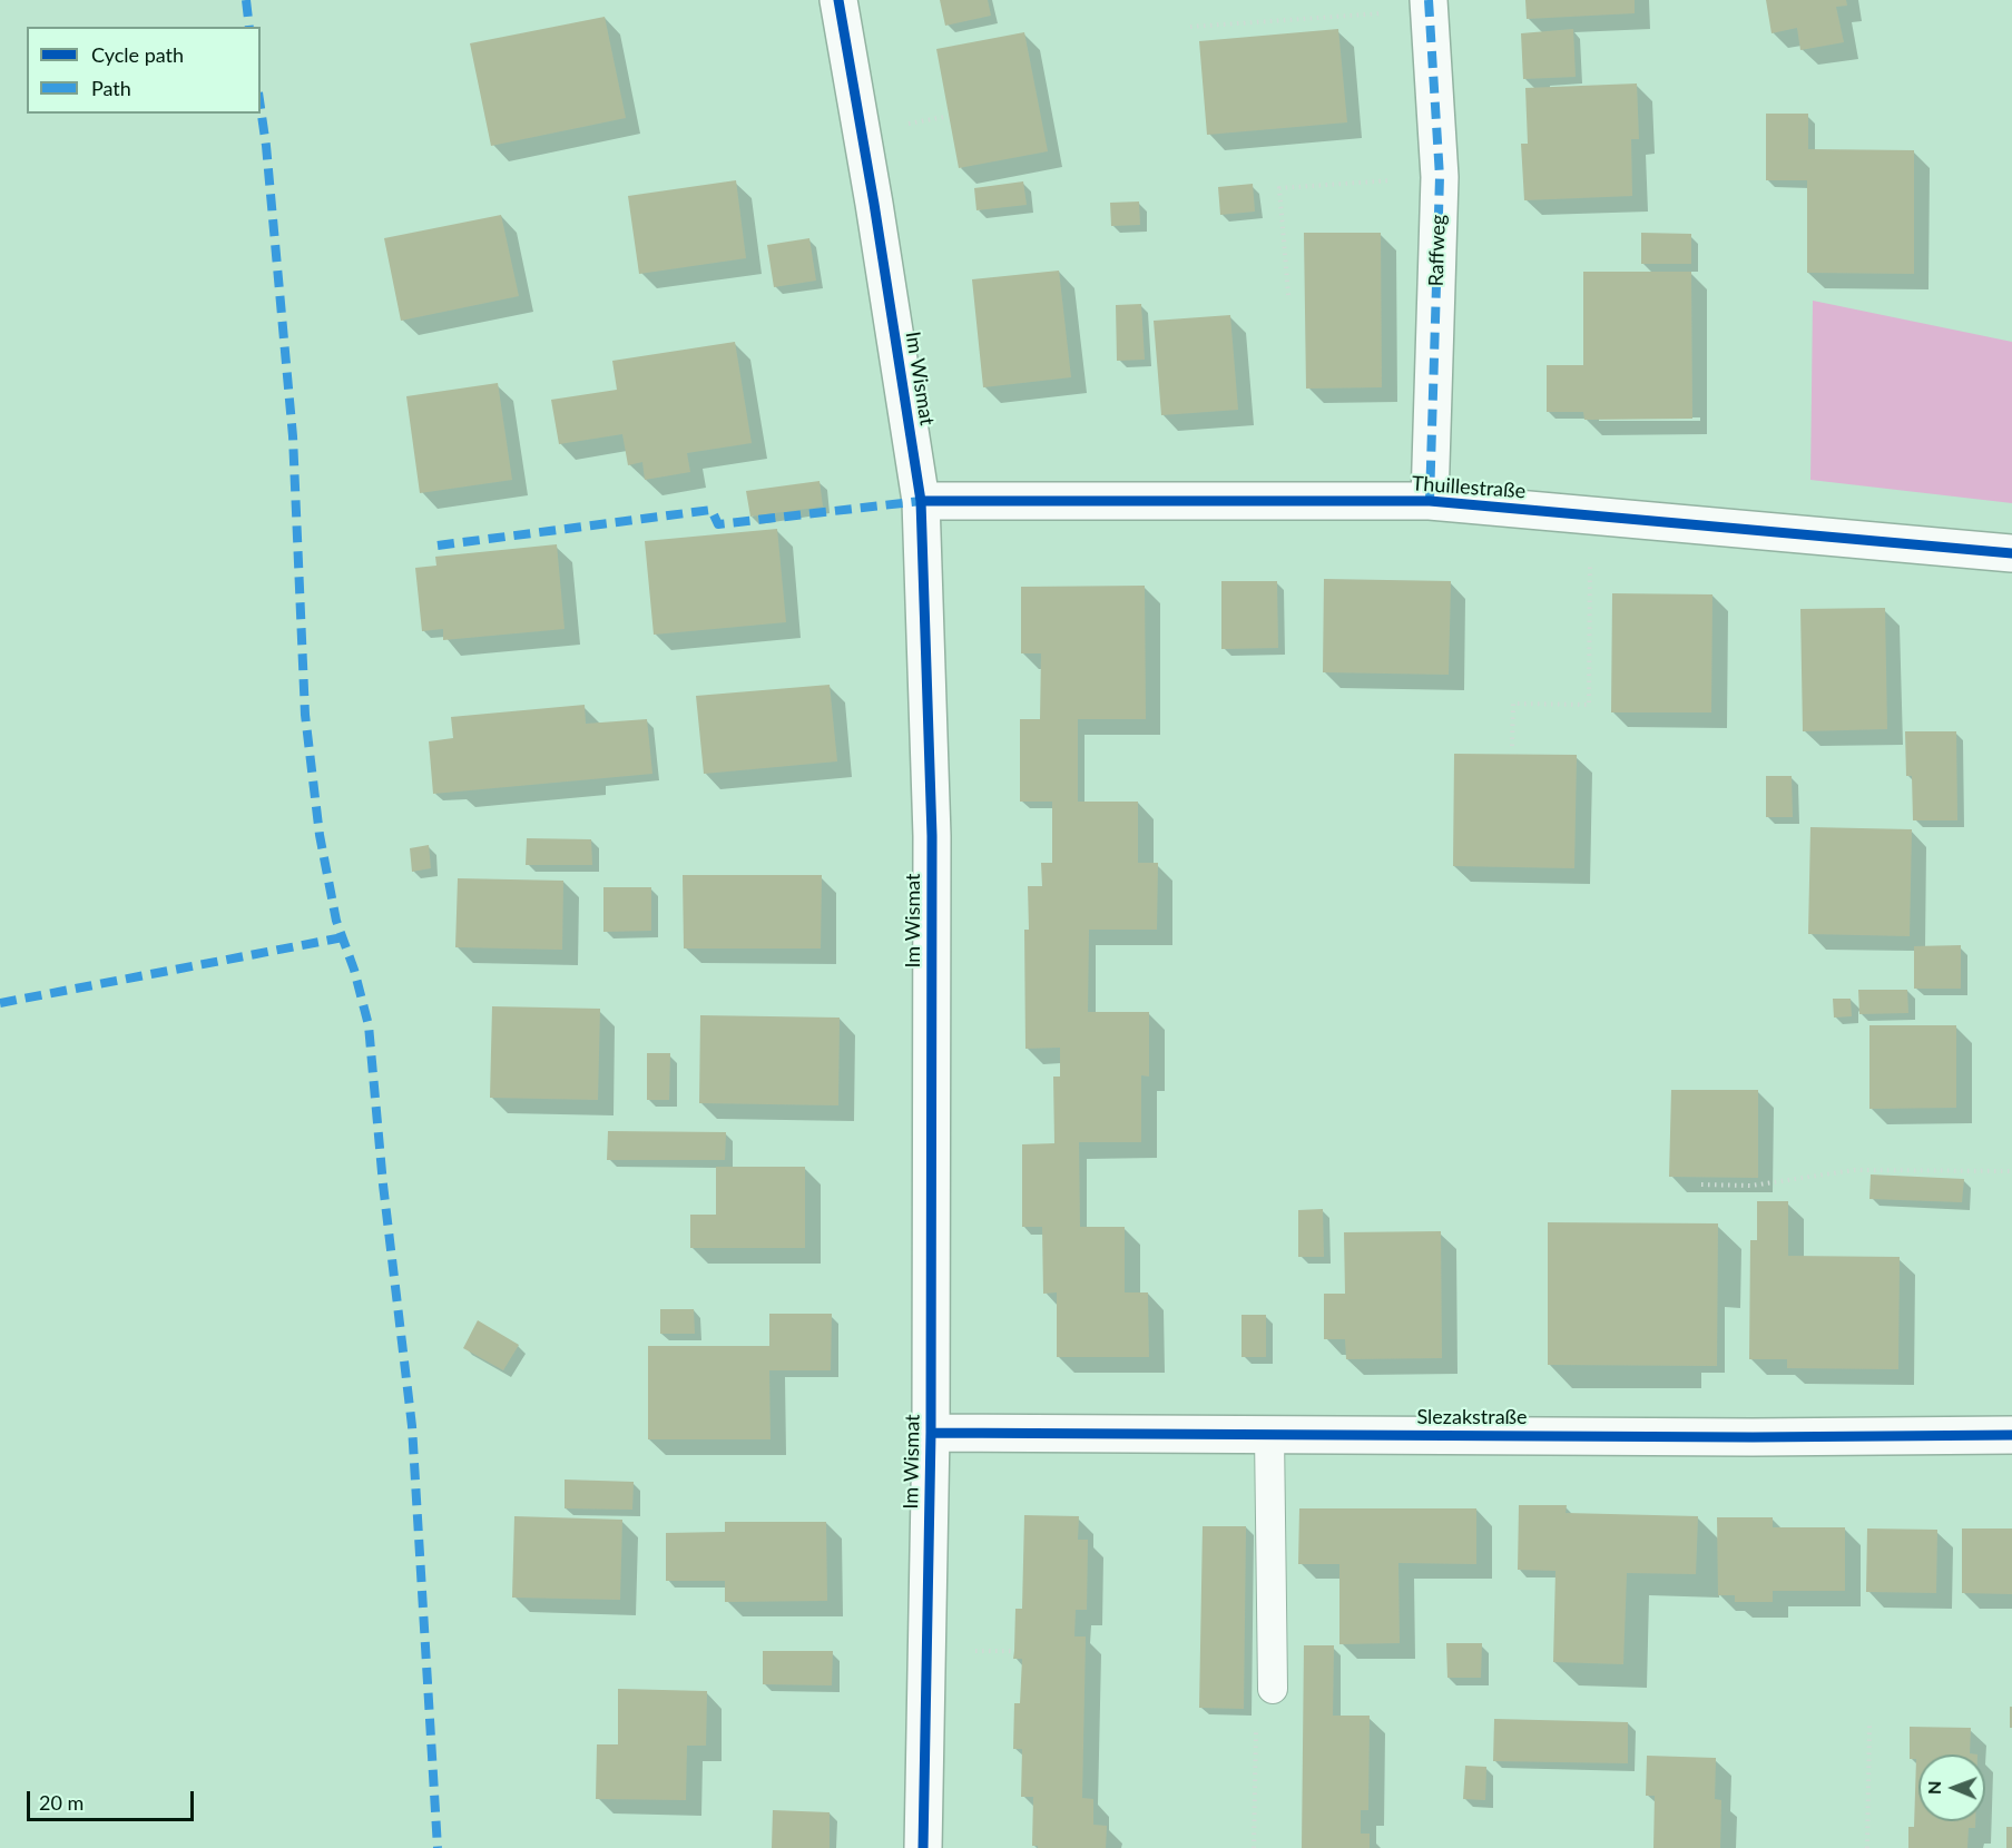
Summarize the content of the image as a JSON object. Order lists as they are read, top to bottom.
{
  "streets": {
    "street": [
      "Raffweg",
      "Im Wismat",
      "Thuillestraße",
      "Slezakstraße"
    ]
  },
  "crossings": [
    ["Raffweg", "Thuillestraße"],
    ["Im Wismat", "Thuillestraße"],
    ["Im Wismat", "Slezakstraße"]
  ],
  "legend": ["Cycle path", "Path"],
  "scale_bar": "20 m",
  "north": "left"
}
